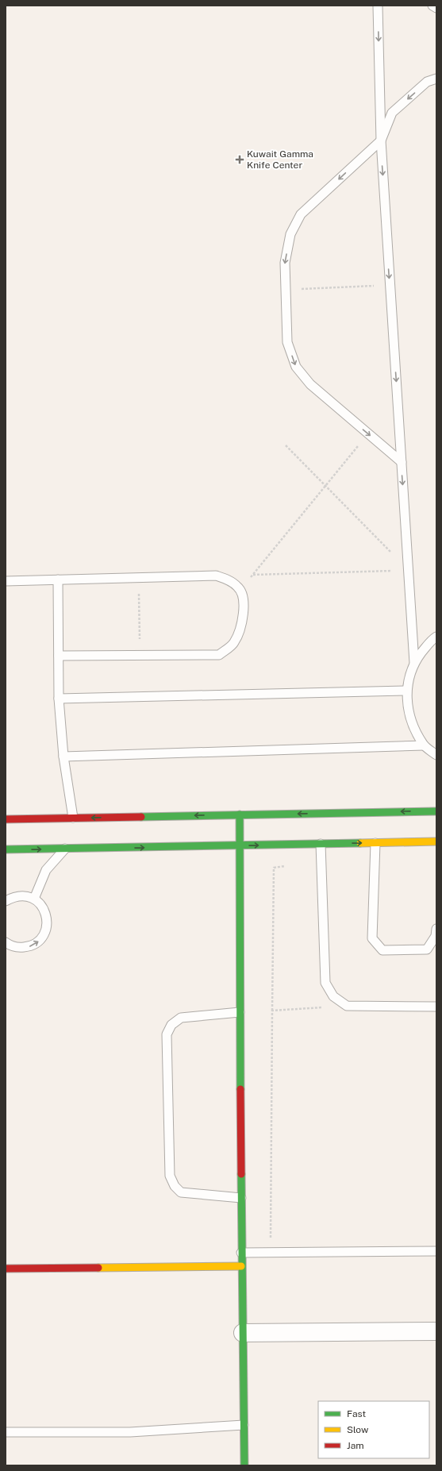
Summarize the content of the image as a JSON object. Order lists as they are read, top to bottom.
{
  "places": {
    "health": ["Kuwait Gamma Knife Center"]
  },
  "legend": ["Fast", "Slow", "Jam"]
}
